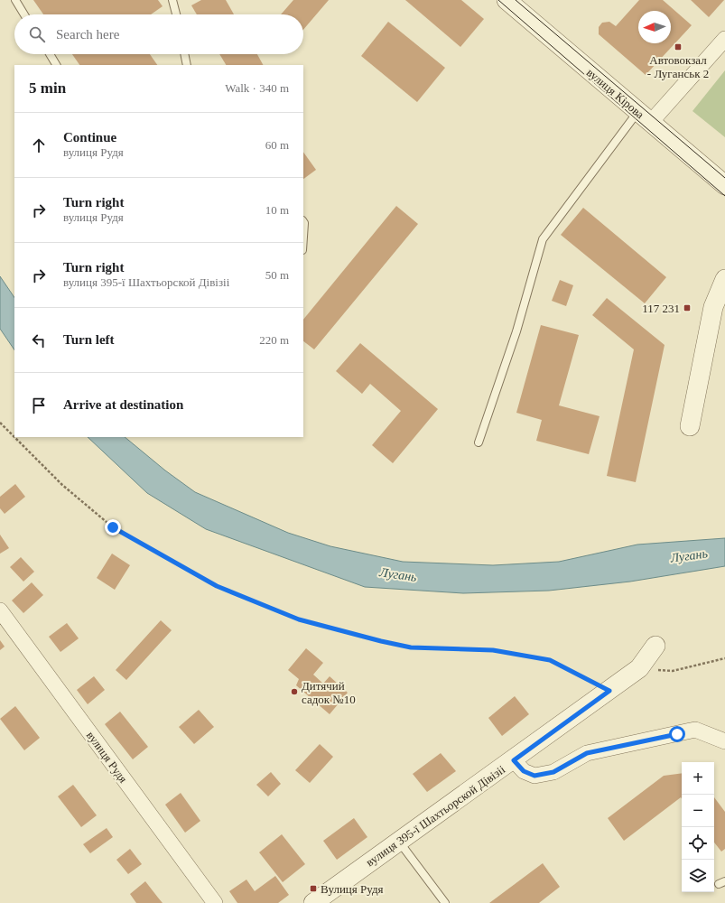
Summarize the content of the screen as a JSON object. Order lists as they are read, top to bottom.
{
  "streets": {
    "street": ["вулиця Кірова", "вулиця Рудя", "вулиця 395-ї Шахтьорской Дівізіі"]
  },
  "water": ["Лугань"],
  "places": {
    "transit": ["Автовокзал - Луганськ 2", "117 231", "Вулиця Рудя"],
    "other": ["Дитячий садок №10"]
  },
  "north": "left",
  "page": {
    "search": "Search here",
    "heading": ["5 min", "Walk · 340 m"],
    "list": [
      ["Continue", "вулиця Рудя", "60 m"],
      ["Turn right", "вулиця Рудя", "10 m"],
      ["Turn right", "вулиця 395-ї Шахтьорской Дівізіі", "50 m"],
      ["Turn left", "220 m"],
      "Arrive at destination"
    ],
    "map_buttons": ["+", "−"]
  }
}
